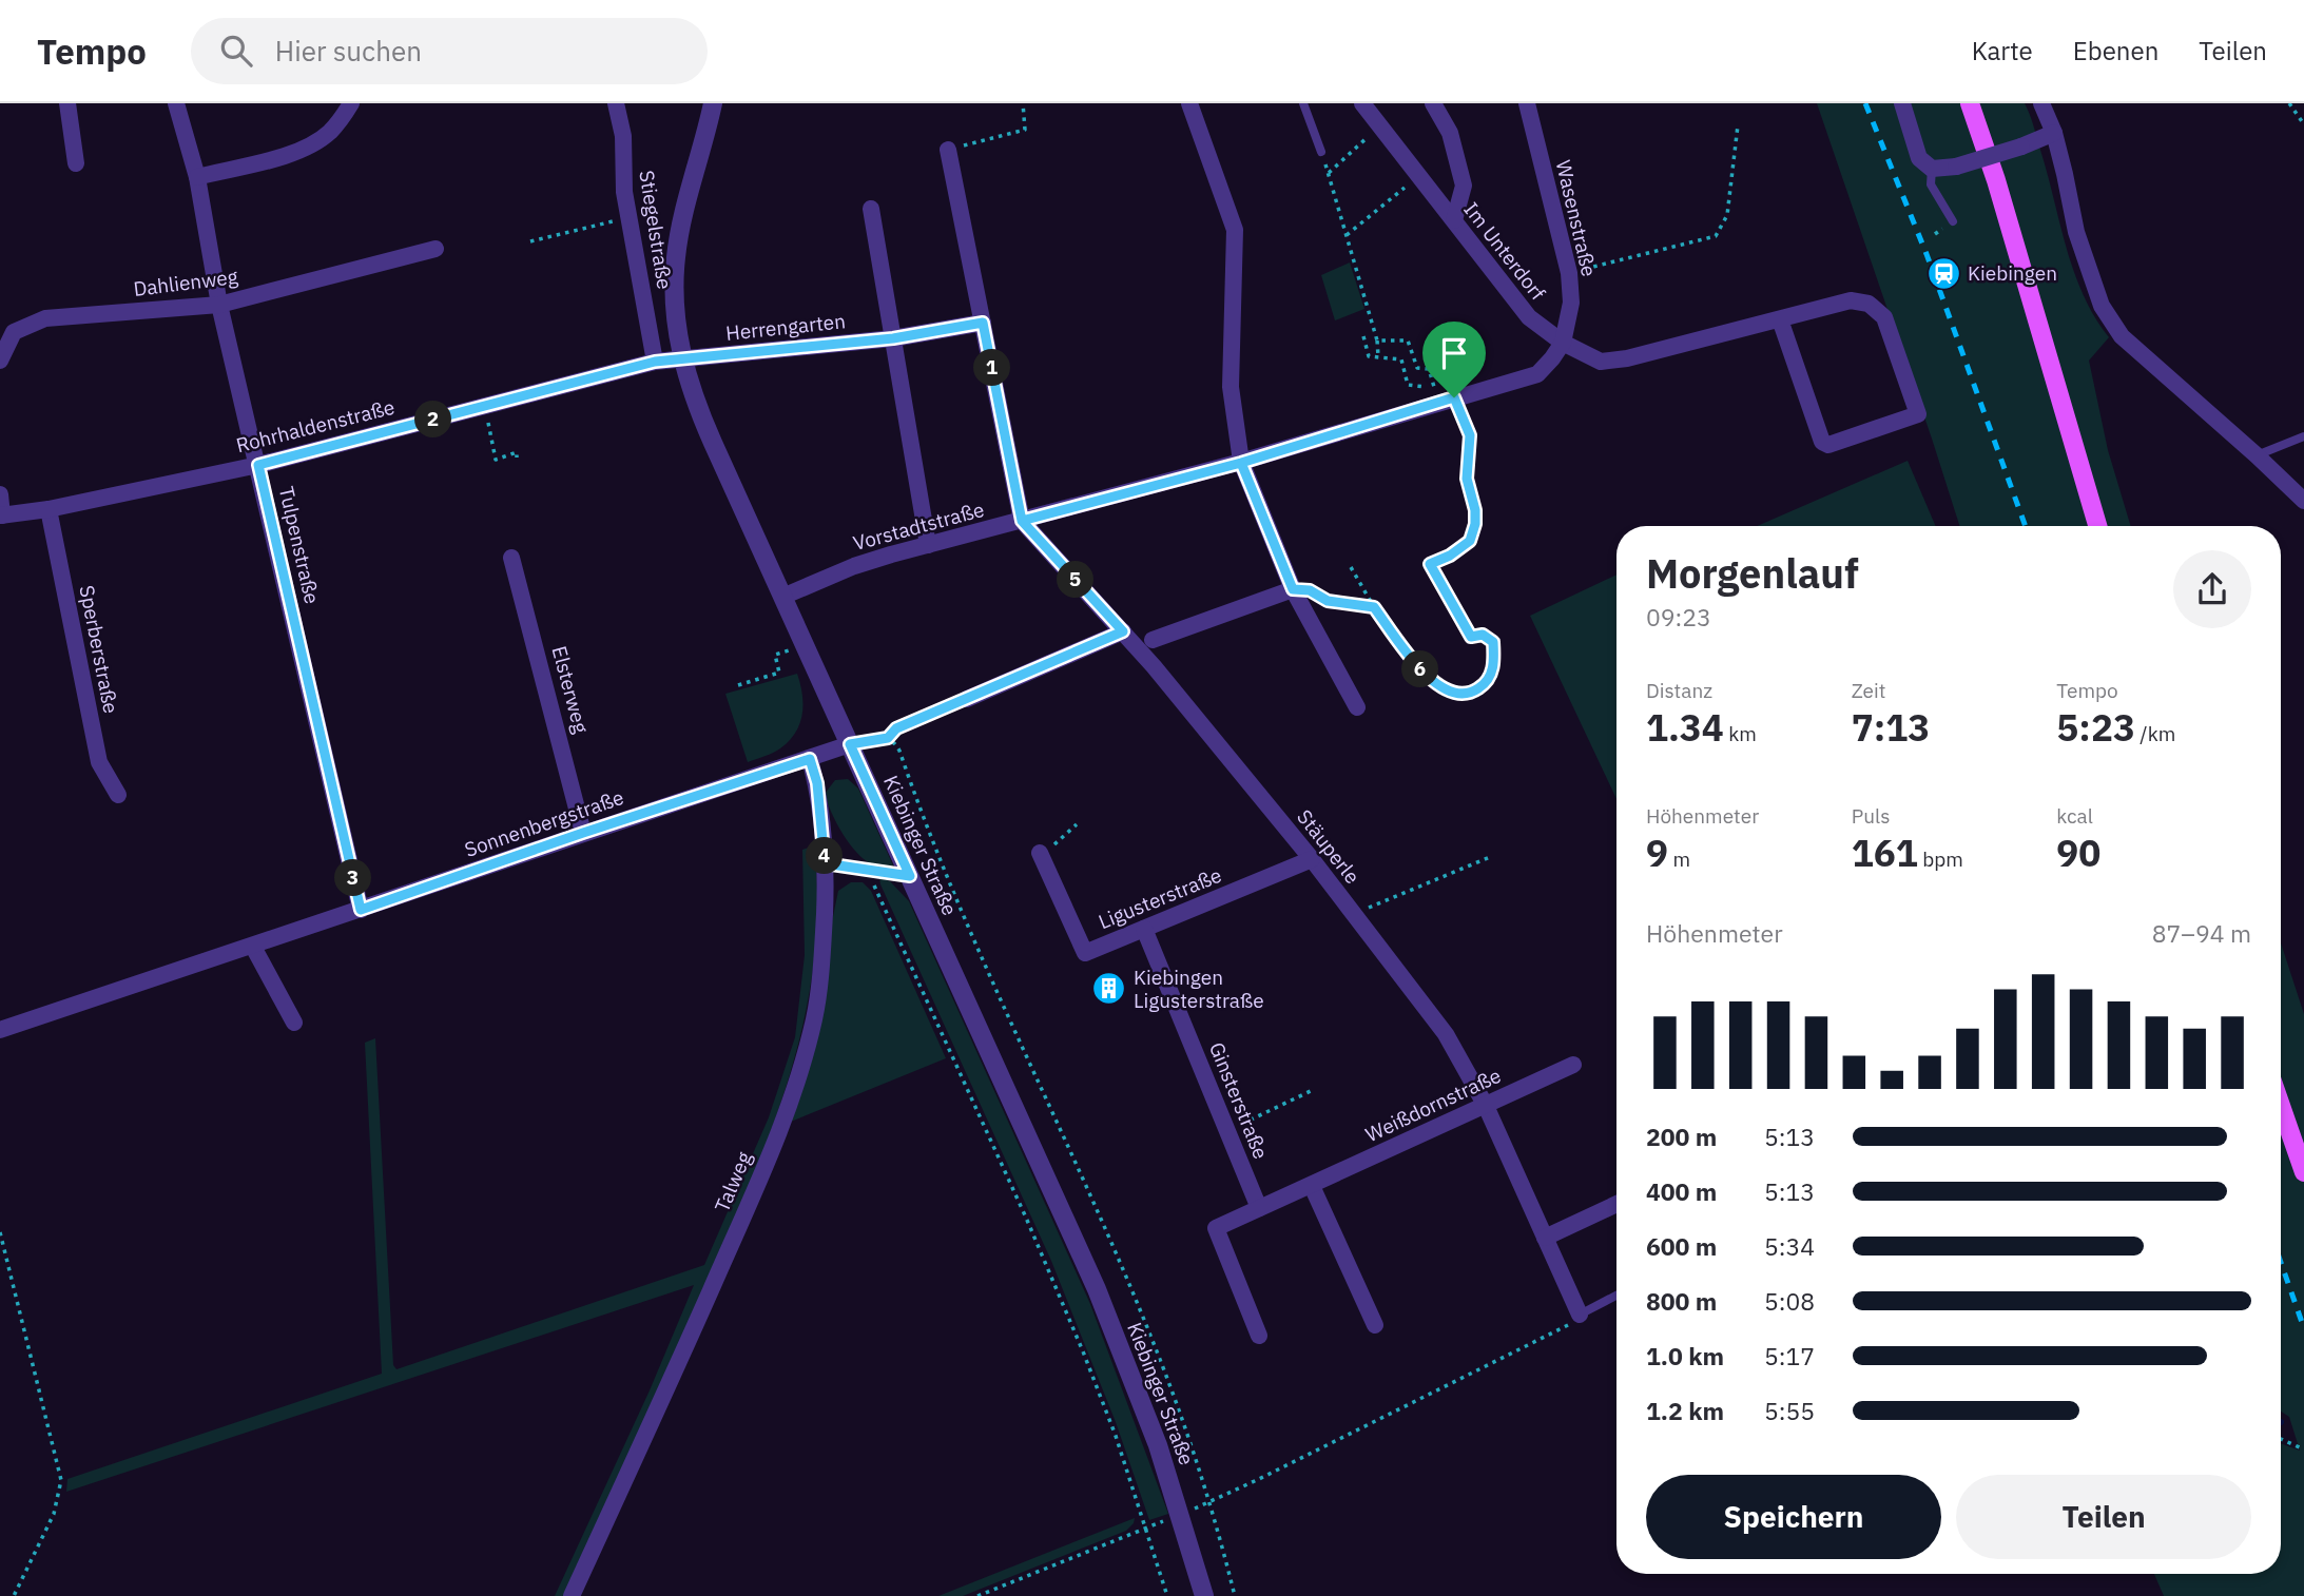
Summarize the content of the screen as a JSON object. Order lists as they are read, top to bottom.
{
  "streets": {
    "street": [
      "Wasenstraße",
      "Stiegelstraße",
      "Im Unterdorf",
      "Dahlienweg",
      "Herrengarten",
      "Rohrhaldenstraße",
      "Vorstadtstraße",
      "Tulpenstraße",
      "Sperberstraße",
      "Elsterweg",
      "Sonnenbergstraße",
      "Kiebinger Straße",
      "Stäuperle",
      "Ligusterstraße",
      "Ginsterstraße",
      "Weißdornstraße",
      "Talweg"
    ]
  },
  "crossings": [
    ["Wasenstraße", "Im Unterdorf"],
    ["Wasenstraße", "Vorstadtstraße"],
    ["Stiegelstraße", "Rohrhaldenstraße"],
    ["Im Unterdorf", "Vorstadtstraße"],
    ["Dahlienweg", "Tulpenstraße"],
    ["Herrengarten", "Rohrhaldenstraße"],
    ["Herrengarten", "Kiebinger Straße"],
    ["Rohrhaldenstraße", "Tulpenstraße"],
    ["Rohrhaldenstraße", "Sperberstraße"],
    ["Rohrhaldenstraße", "Kiebinger Straße"],
    ["Vorstadtstraße", "Kiebinger Straße"],
    ["Vorstadtstraße", "Stäuperle"],
    ["Tulpenstraße", "Sonnenbergstraße"],
    ["Elsterweg", "Sonnenbergstraße"],
    ["Sonnenbergstraße", "Kiebinger Straße"],
    ["Sonnenbergstraße", "Talweg"],
    ["Stäuperle", "Ligusterstraße"],
    ["Stäuperle", "Weißdornstraße"],
    ["Ligusterstraße", "Ginsterstraße"],
    ["Ginsterstraße", "Weißdornstraße"]
  ],
  "places": {
    "station": ["Kiebingen"],
    "building": ["Kiebingen Ligusterstraße"]
  },
  "page": {
    "header": "Tempo",
    "search": "Hier suchen",
    "nav": ["Karte", "Ebenen", "Teilen"],
    "pins": [
      "1",
      "2",
      "5",
      "6",
      "4",
      "3"
    ],
    "heading": ["Morgenlauf", "09:23"],
    "stats": [
      ["Distanz", "1.34 km"],
      ["Zeit", "7:13"],
      ["Tempo", "5:23 /km"],
      ["Höhenmeter", "9 m"],
      ["Puls", "161 bpm"],
      ["kcal", "90"]
    ],
    "chart": ["Höhenmeter", "87–94 m"],
    "list": [
      {
        "name": "200 m",
        "note": "5:13"
      },
      {
        "name": "400 m",
        "note": "5:13"
      },
      {
        "name": "600 m",
        "note": "5:34"
      },
      {
        "name": "800 m",
        "note": "5:08"
      },
      {
        "name": "1.0 km",
        "note": "5:17"
      },
      {
        "name": "1.2 km",
        "note": "5:55"
      }
    ],
    "buttons": ["Speichern", "Teilen"]
  }
}
